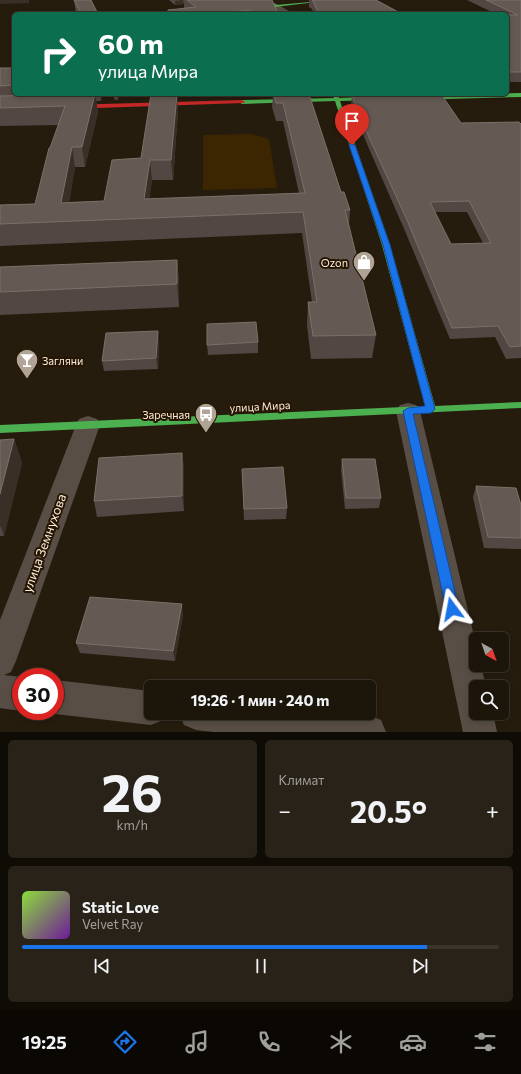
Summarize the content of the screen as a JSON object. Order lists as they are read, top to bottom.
{
  "streets": {
    "street": ["улица Мира", "улица Земнухова"]
  },
  "crossings": [
    ["улица Мира", "улица Земнухова"]
  ],
  "places": {
    "shop": ["Ozon"],
    "bar": ["Загляни"],
    "bus stop": ["Заречная"]
  },
  "north": "bottom right",
  "page": {
    "turn": ["60 m", "улица Мира"],
    "limit": "30",
    "trip": "19:26 · 1 мин · 240 m",
    "tile": [
      ["26", "km/h"],
      "Климат"
    ],
    "heat": ["−", "20.5°", "+"],
    "song": ["Static Love", "Velvet Ray"],
    "tabs": "19:25"
  }
}
